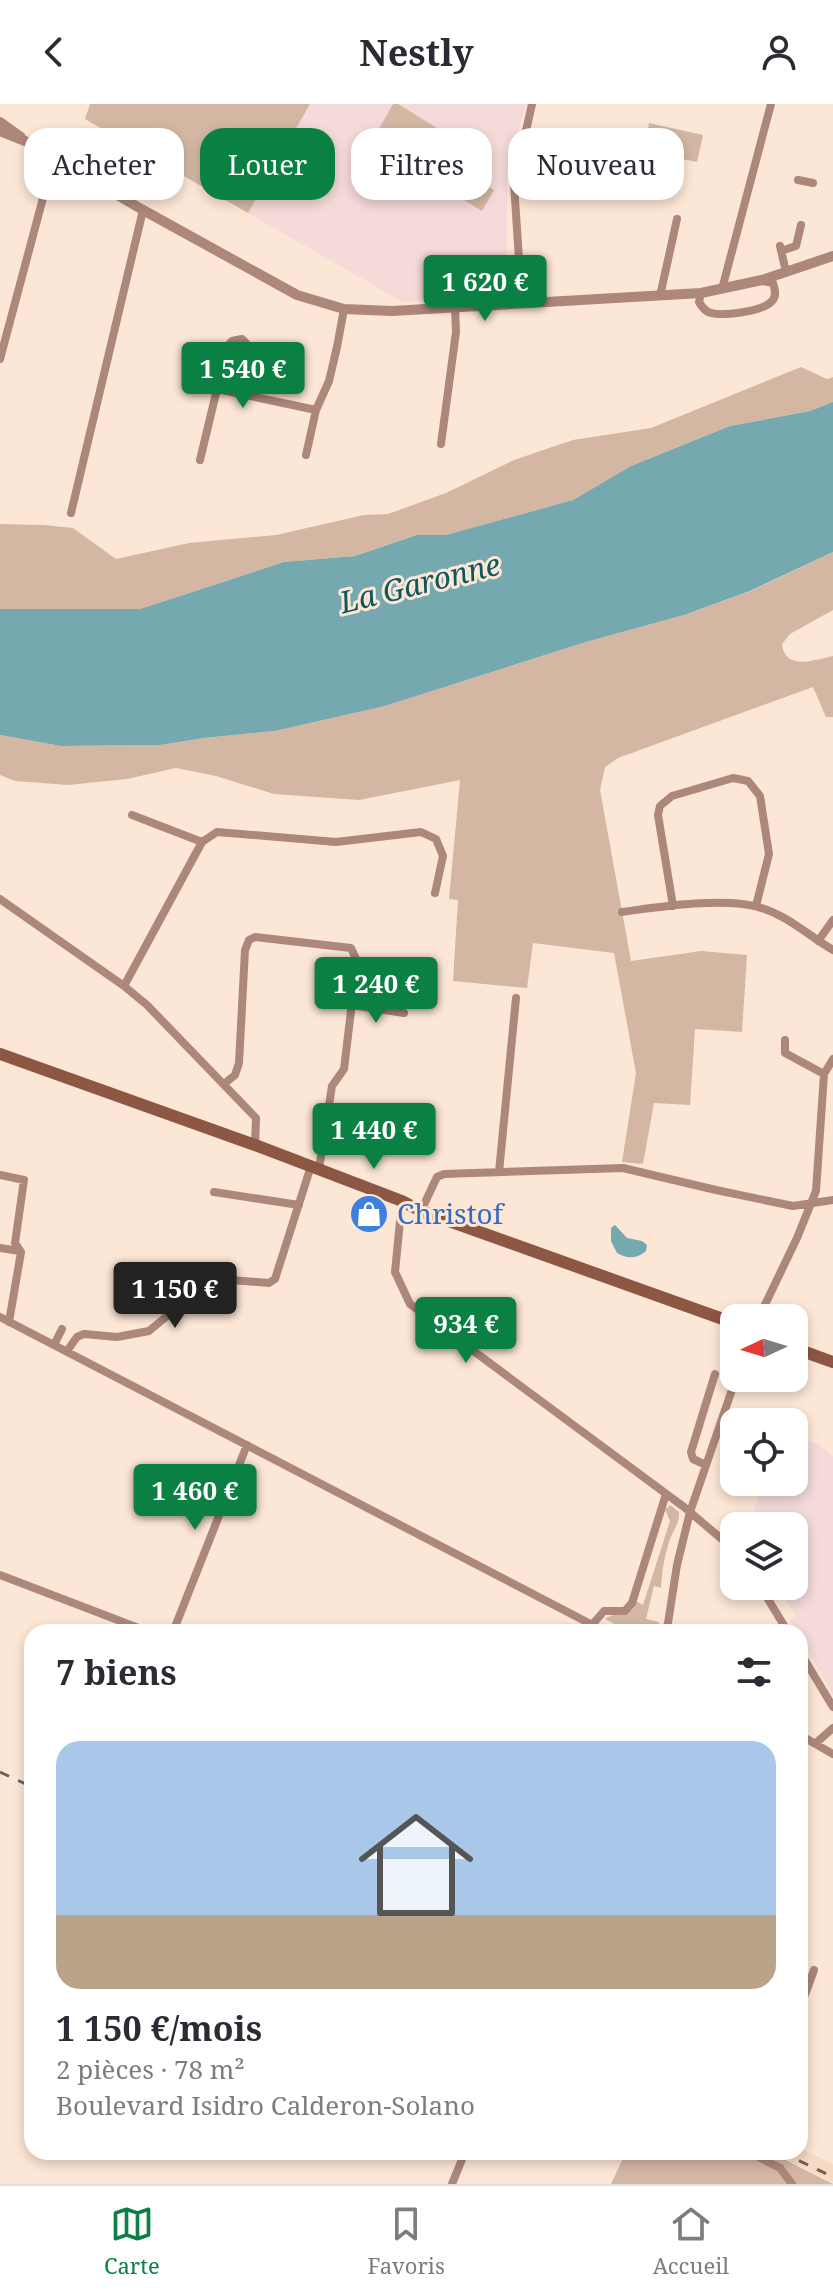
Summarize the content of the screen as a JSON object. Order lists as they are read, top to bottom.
{
  "water": ["La Garonne"],
  "places": {
    "shop": ["Christof"]
  },
  "north": "left",
  "page": {
    "header": "Nestly",
    "chip": [
      "Acheter",
      "Louer",
      "Filtres",
      "Nouveau"
    ],
    "price": [
      "1 620 €",
      "1 540 €",
      "1 240 €",
      "1 440 €",
      "1 150 €",
      "934 €",
      "1 460 €"
    ],
    "heading": "7 biens",
    "list": [
      {
        "name": "1 150 €/mois",
        "note": "2 pièces · 78 m² · Boulevard Isidro Calderon-Solano"
      }
    ],
    "tabs": ["Carte", "Favoris", "Accueil"]
  }
}
